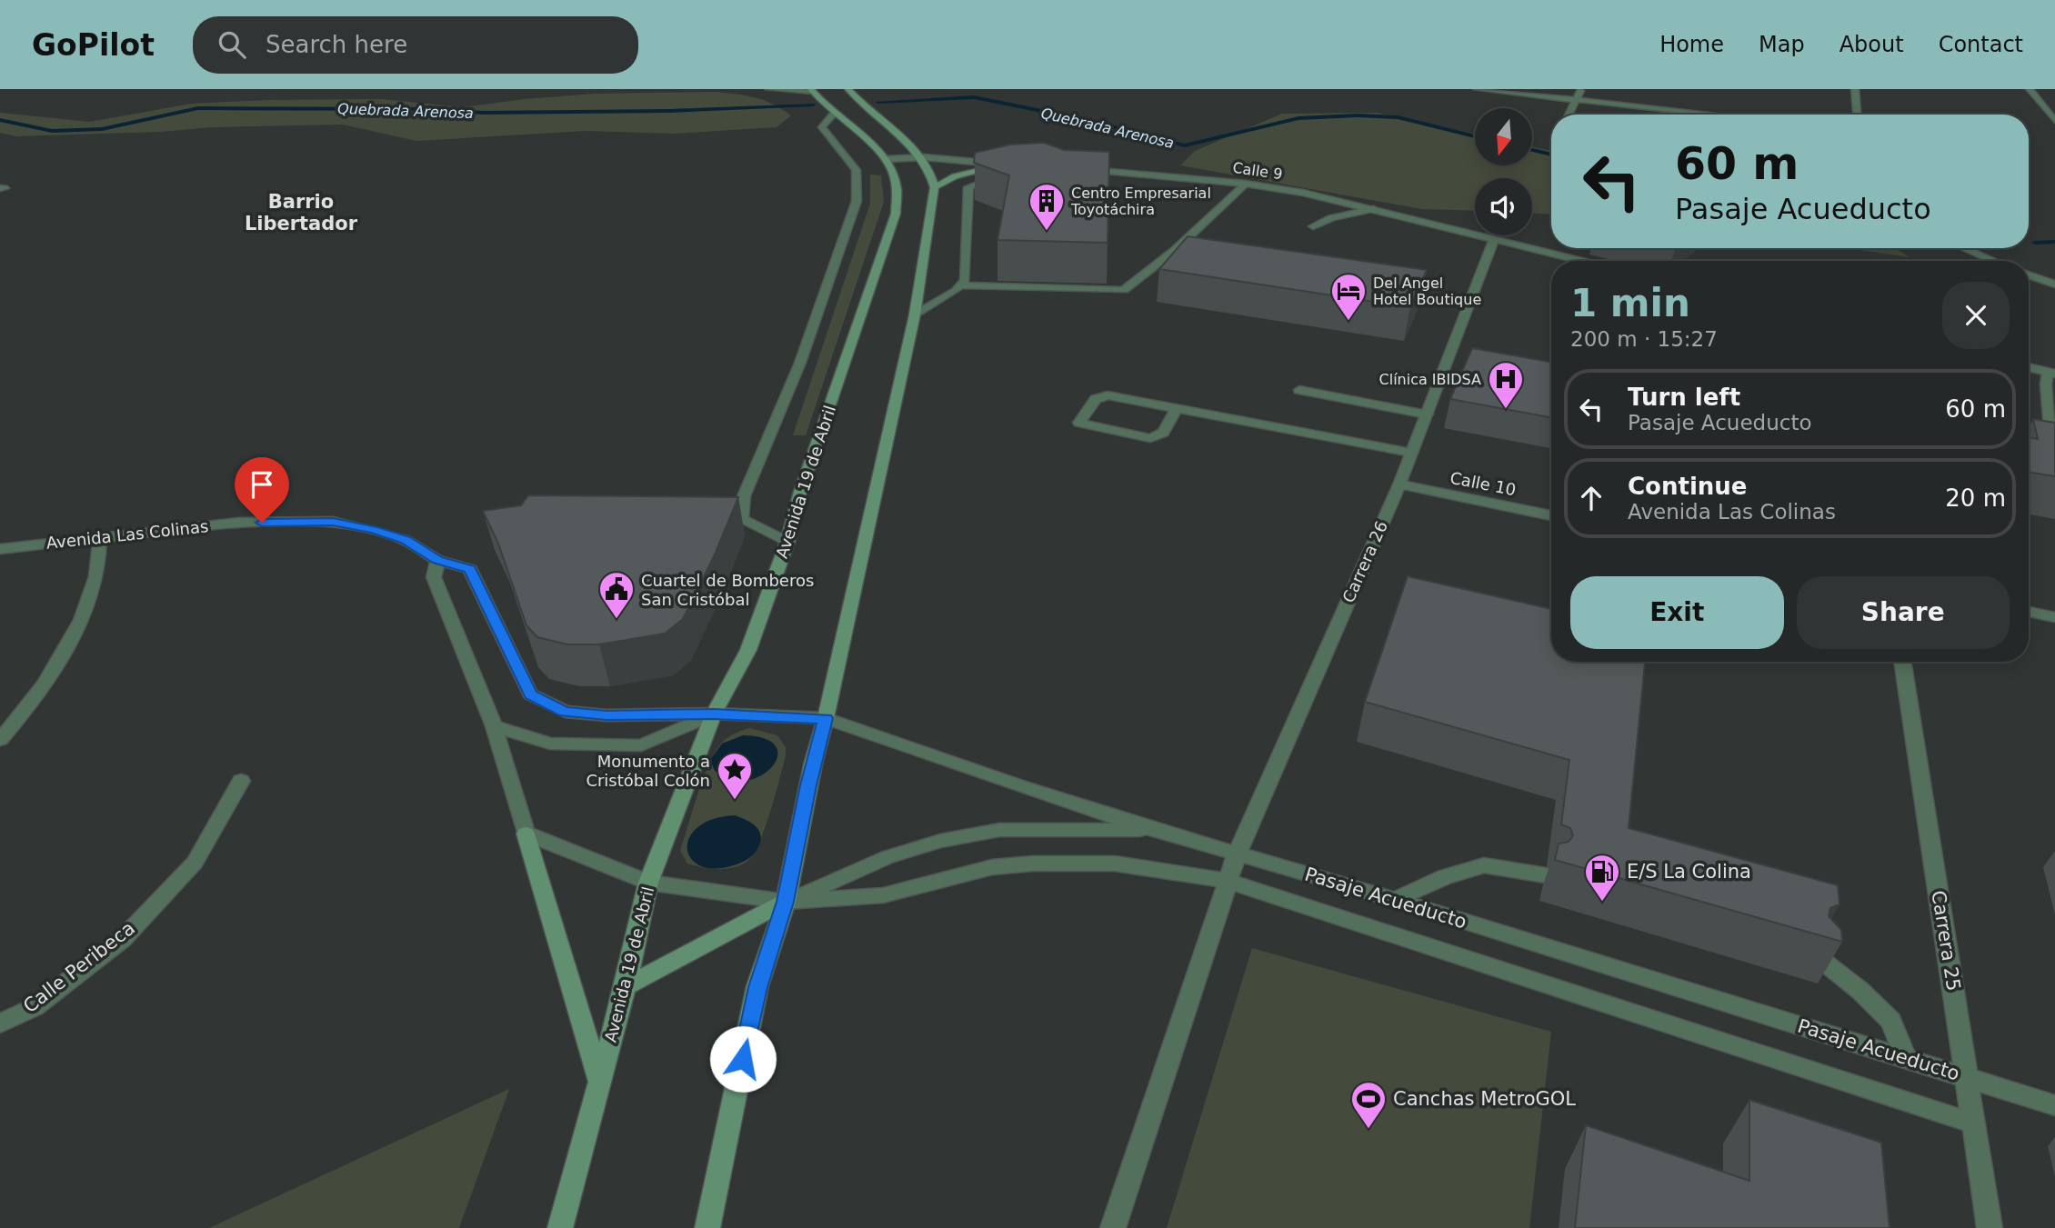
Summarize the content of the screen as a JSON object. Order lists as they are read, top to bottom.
{
  "streets": {
    "main road": ["Avenida 19 de Abril"],
    "street": [
      "Calle 9",
      "Calle 10",
      "Avenida Las Colinas",
      "Carrera 26",
      "Pasaje Acueducto",
      "Carrera 25",
      "Calle Peribeca"
    ]
  },
  "crossings": [
    ["Calle 9", "Carrera 26"],
    ["Avenida 19 de Abril", "Avenida Las Colinas"],
    ["Avenida 19 de Abril", "Pasaje Acueducto"],
    ["Calle 10", "Carrera 26"],
    ["Avenida Las Colinas", "Pasaje Acueducto"],
    ["Carrera 26", "Pasaje Acueducto"],
    ["Pasaje Acueducto", "Carrera 25"]
  ],
  "districts": ["Barrio Libertador"],
  "water": ["Quebrada Arenosa"],
  "places": {
    "building": ["Centro Empresarial Toyotáchira"],
    "hotel": ["Del Angel Hotel Boutique"],
    "hospital": ["Clínica IBIDSA"],
    "public building": ["Cuartel de Bomberos San Cristóbal"],
    "place": ["Monumento a Cristóbal Colón"],
    "fuel station": ["E/S La Colina"],
    "sports": ["Canchas MetroGOL"]
  },
  "north": "bottom",
  "page": {
    "header": "GoPilot",
    "search": "Search here",
    "nav": [
      "Home",
      "Map",
      "About",
      "Contact"
    ],
    "turn": ["60 m", "Pasaje Acueducto"],
    "heading": ["1 min", "200 m · 15:27"],
    "list": [
      {
        "name": "Turn left",
        "note": "Pasaje Acueducto",
        "value": "60 m"
      },
      {
        "name": "Continue",
        "note": "Avenida Las Colinas",
        "value": "20 m"
      }
    ],
    "buttons": ["Exit", "Share"]
  }
}
